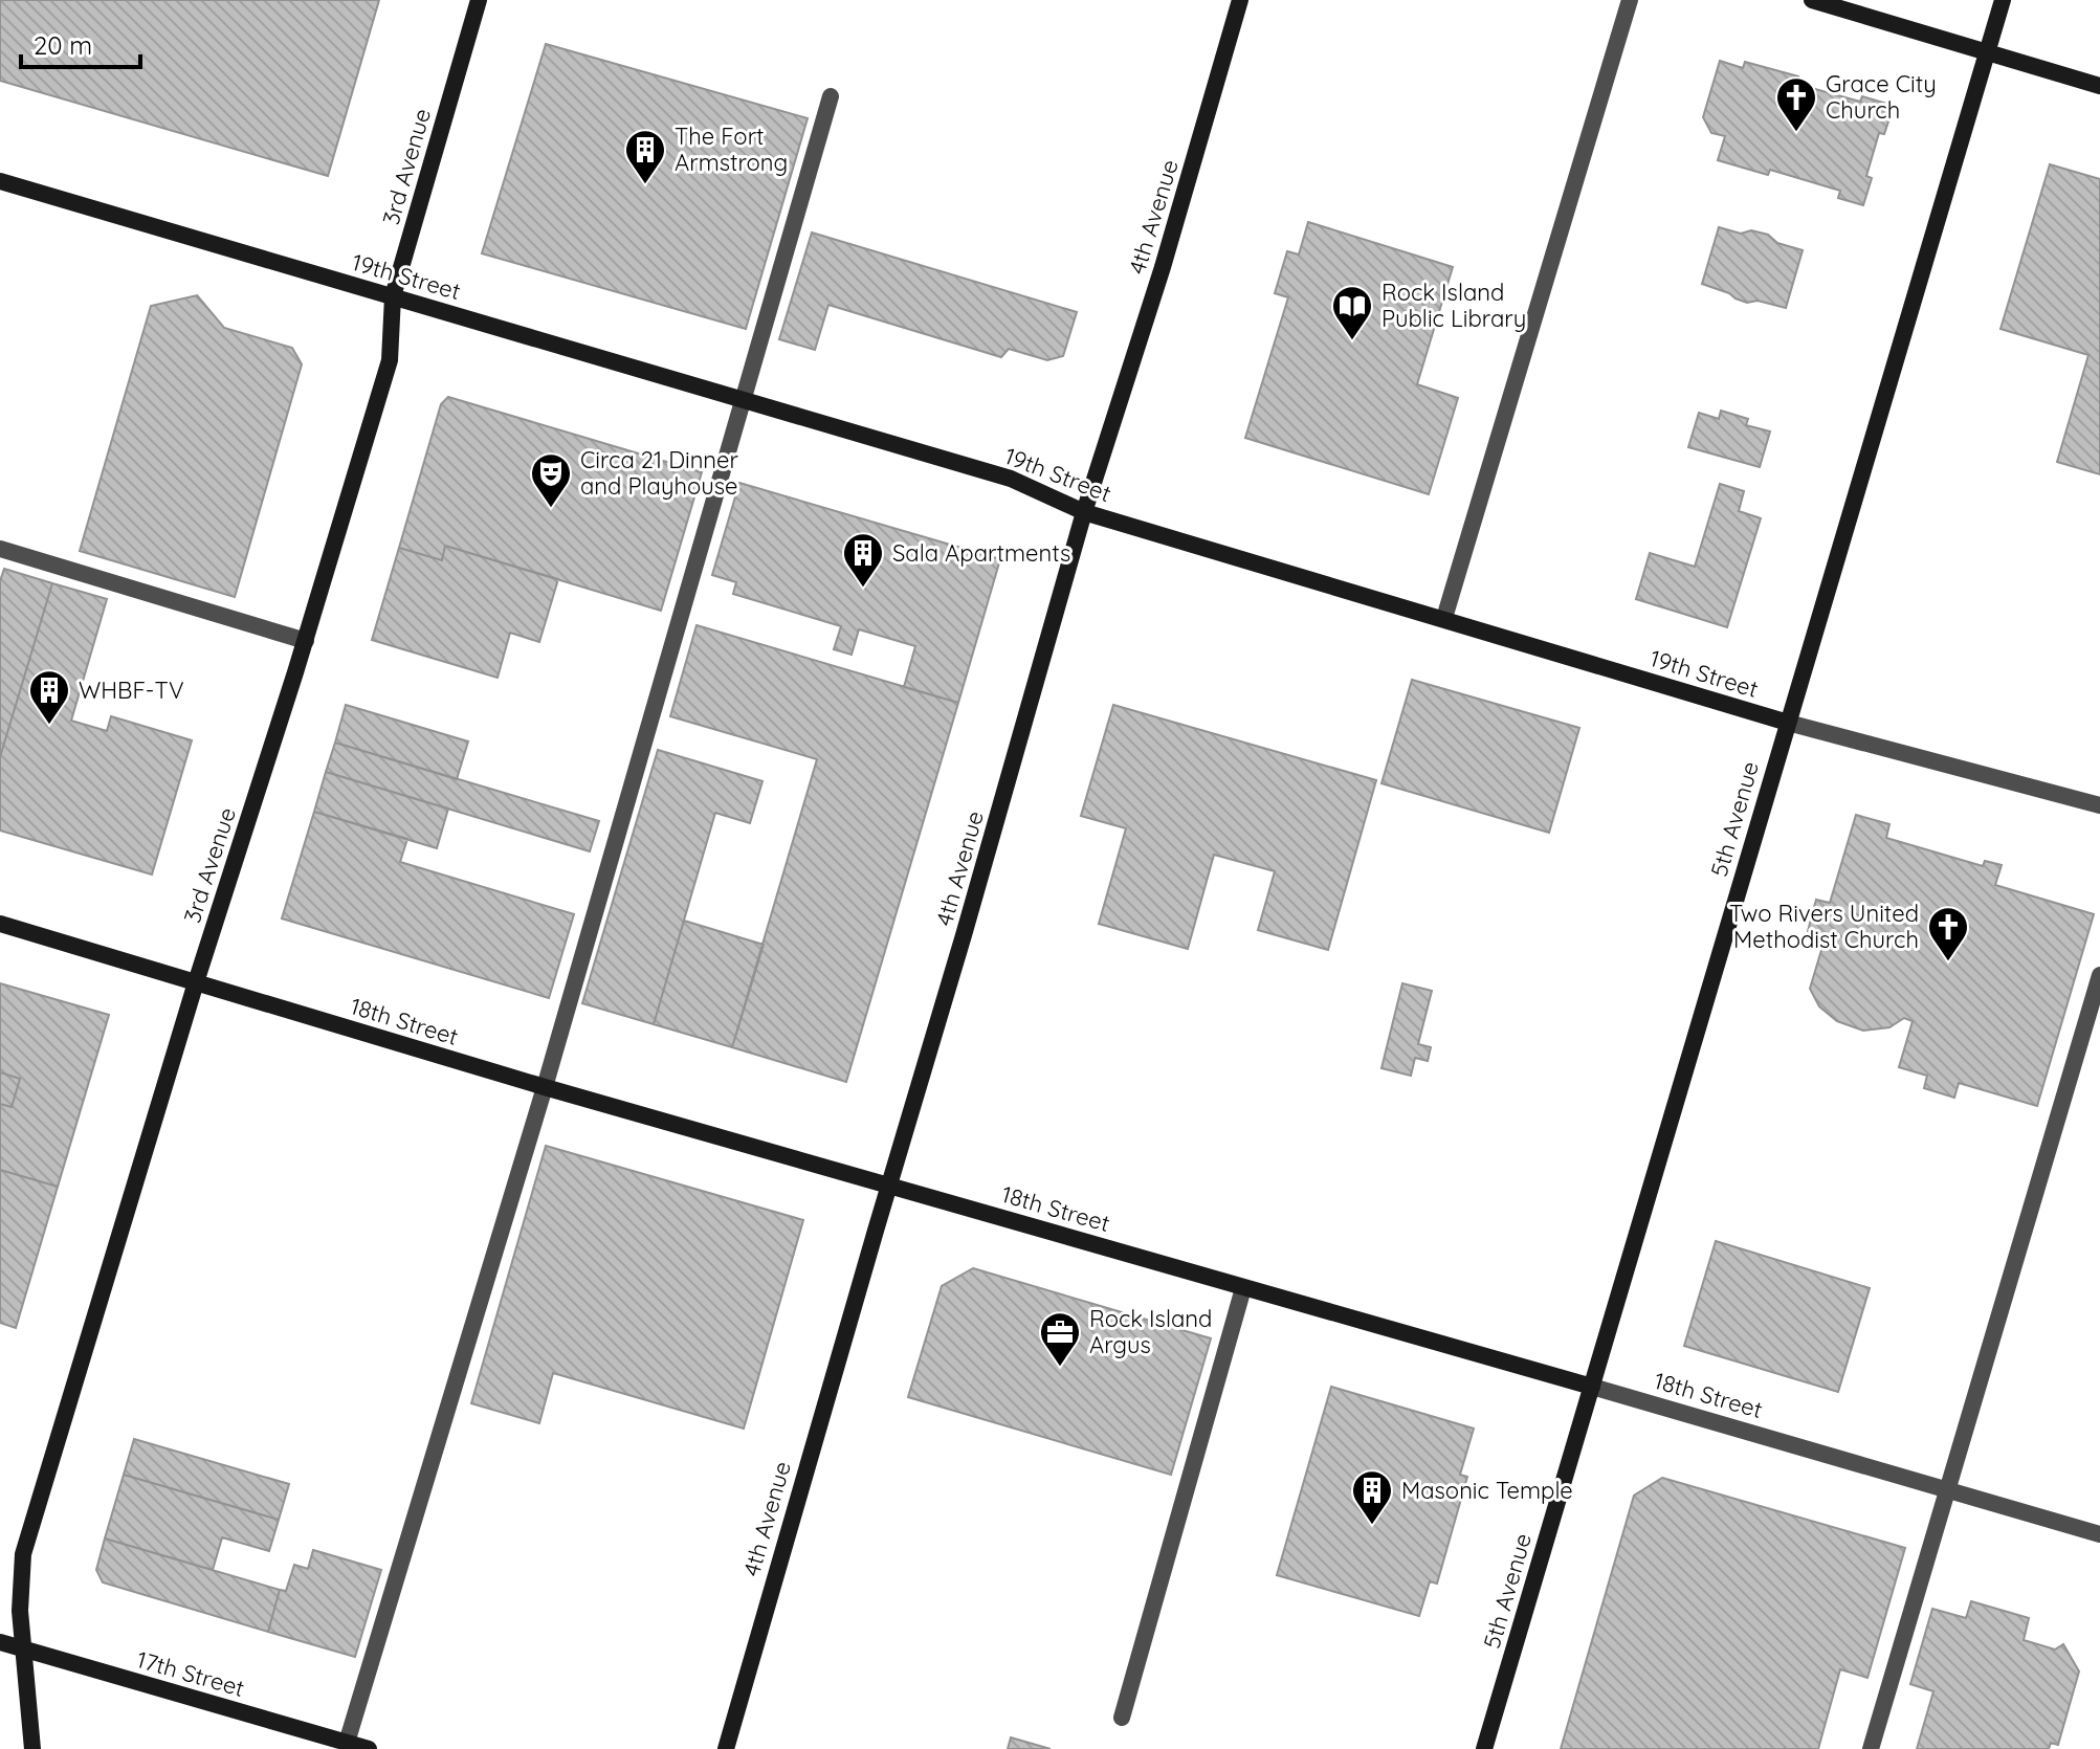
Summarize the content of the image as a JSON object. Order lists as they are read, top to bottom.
{
  "streets": {
    "street": [
      "3rd Avenue",
      "4th Avenue",
      "19th Street",
      "5th Avenue",
      "18th Street",
      "17th Street"
    ]
  },
  "crossings": [
    ["3rd Avenue", "19th Street"],
    ["3rd Avenue", "18th Street"],
    ["3rd Avenue", "17th Street"],
    ["4th Avenue", "19th Street"],
    ["4th Avenue", "18th Street"],
    ["19th Street", "5th Avenue"],
    ["5th Avenue", "18th Street"]
  ],
  "places": {
    "church": ["Grace City Church", "Two Rivers United Methodist Church"],
    "building": [
      "The Fort Armstrong",
      "Sala Apartments",
      "WHBF-TV",
      "Masonic Temple"
    ],
    "library": ["Rock Island Public Library"],
    "theatre": ["Circa 21 Dinner and Playhouse"],
    "office": ["Rock Island Argus"]
  },
  "scale_bar": "20 m"
}
